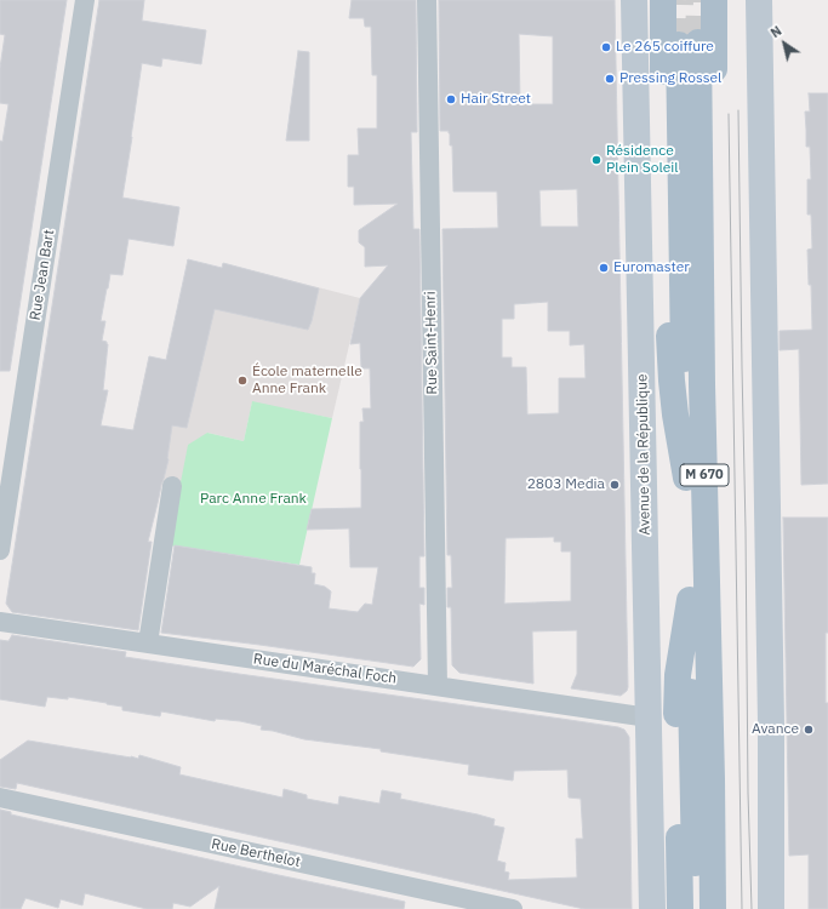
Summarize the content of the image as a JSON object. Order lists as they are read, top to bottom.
{
  "streets": {
    "main road": ["M 670"],
    "street": [
      "Rue Jean Bart",
      "Rue Saint-Henri",
      "Avenue de la République",
      "Rue du Maréchal Foch",
      "Rue Berthelot"
    ]
  },
  "crossings": [
    ["Rue Saint-Henri", "Rue du Maréchal Foch"],
    ["Avenue de la République", "Rue du Maréchal Foch"]
  ],
  "parks": ["Parc Anne Frank"],
  "places": [
    "Le 265 coiffure",
    "Pressing Rossel",
    "Hair Street",
    "Résidence Plein Soleil",
    "Euromaster",
    "École maternelle Anne Frank",
    "2803 Media",
    "Avance"
  ],
  "north": "top left"
}
